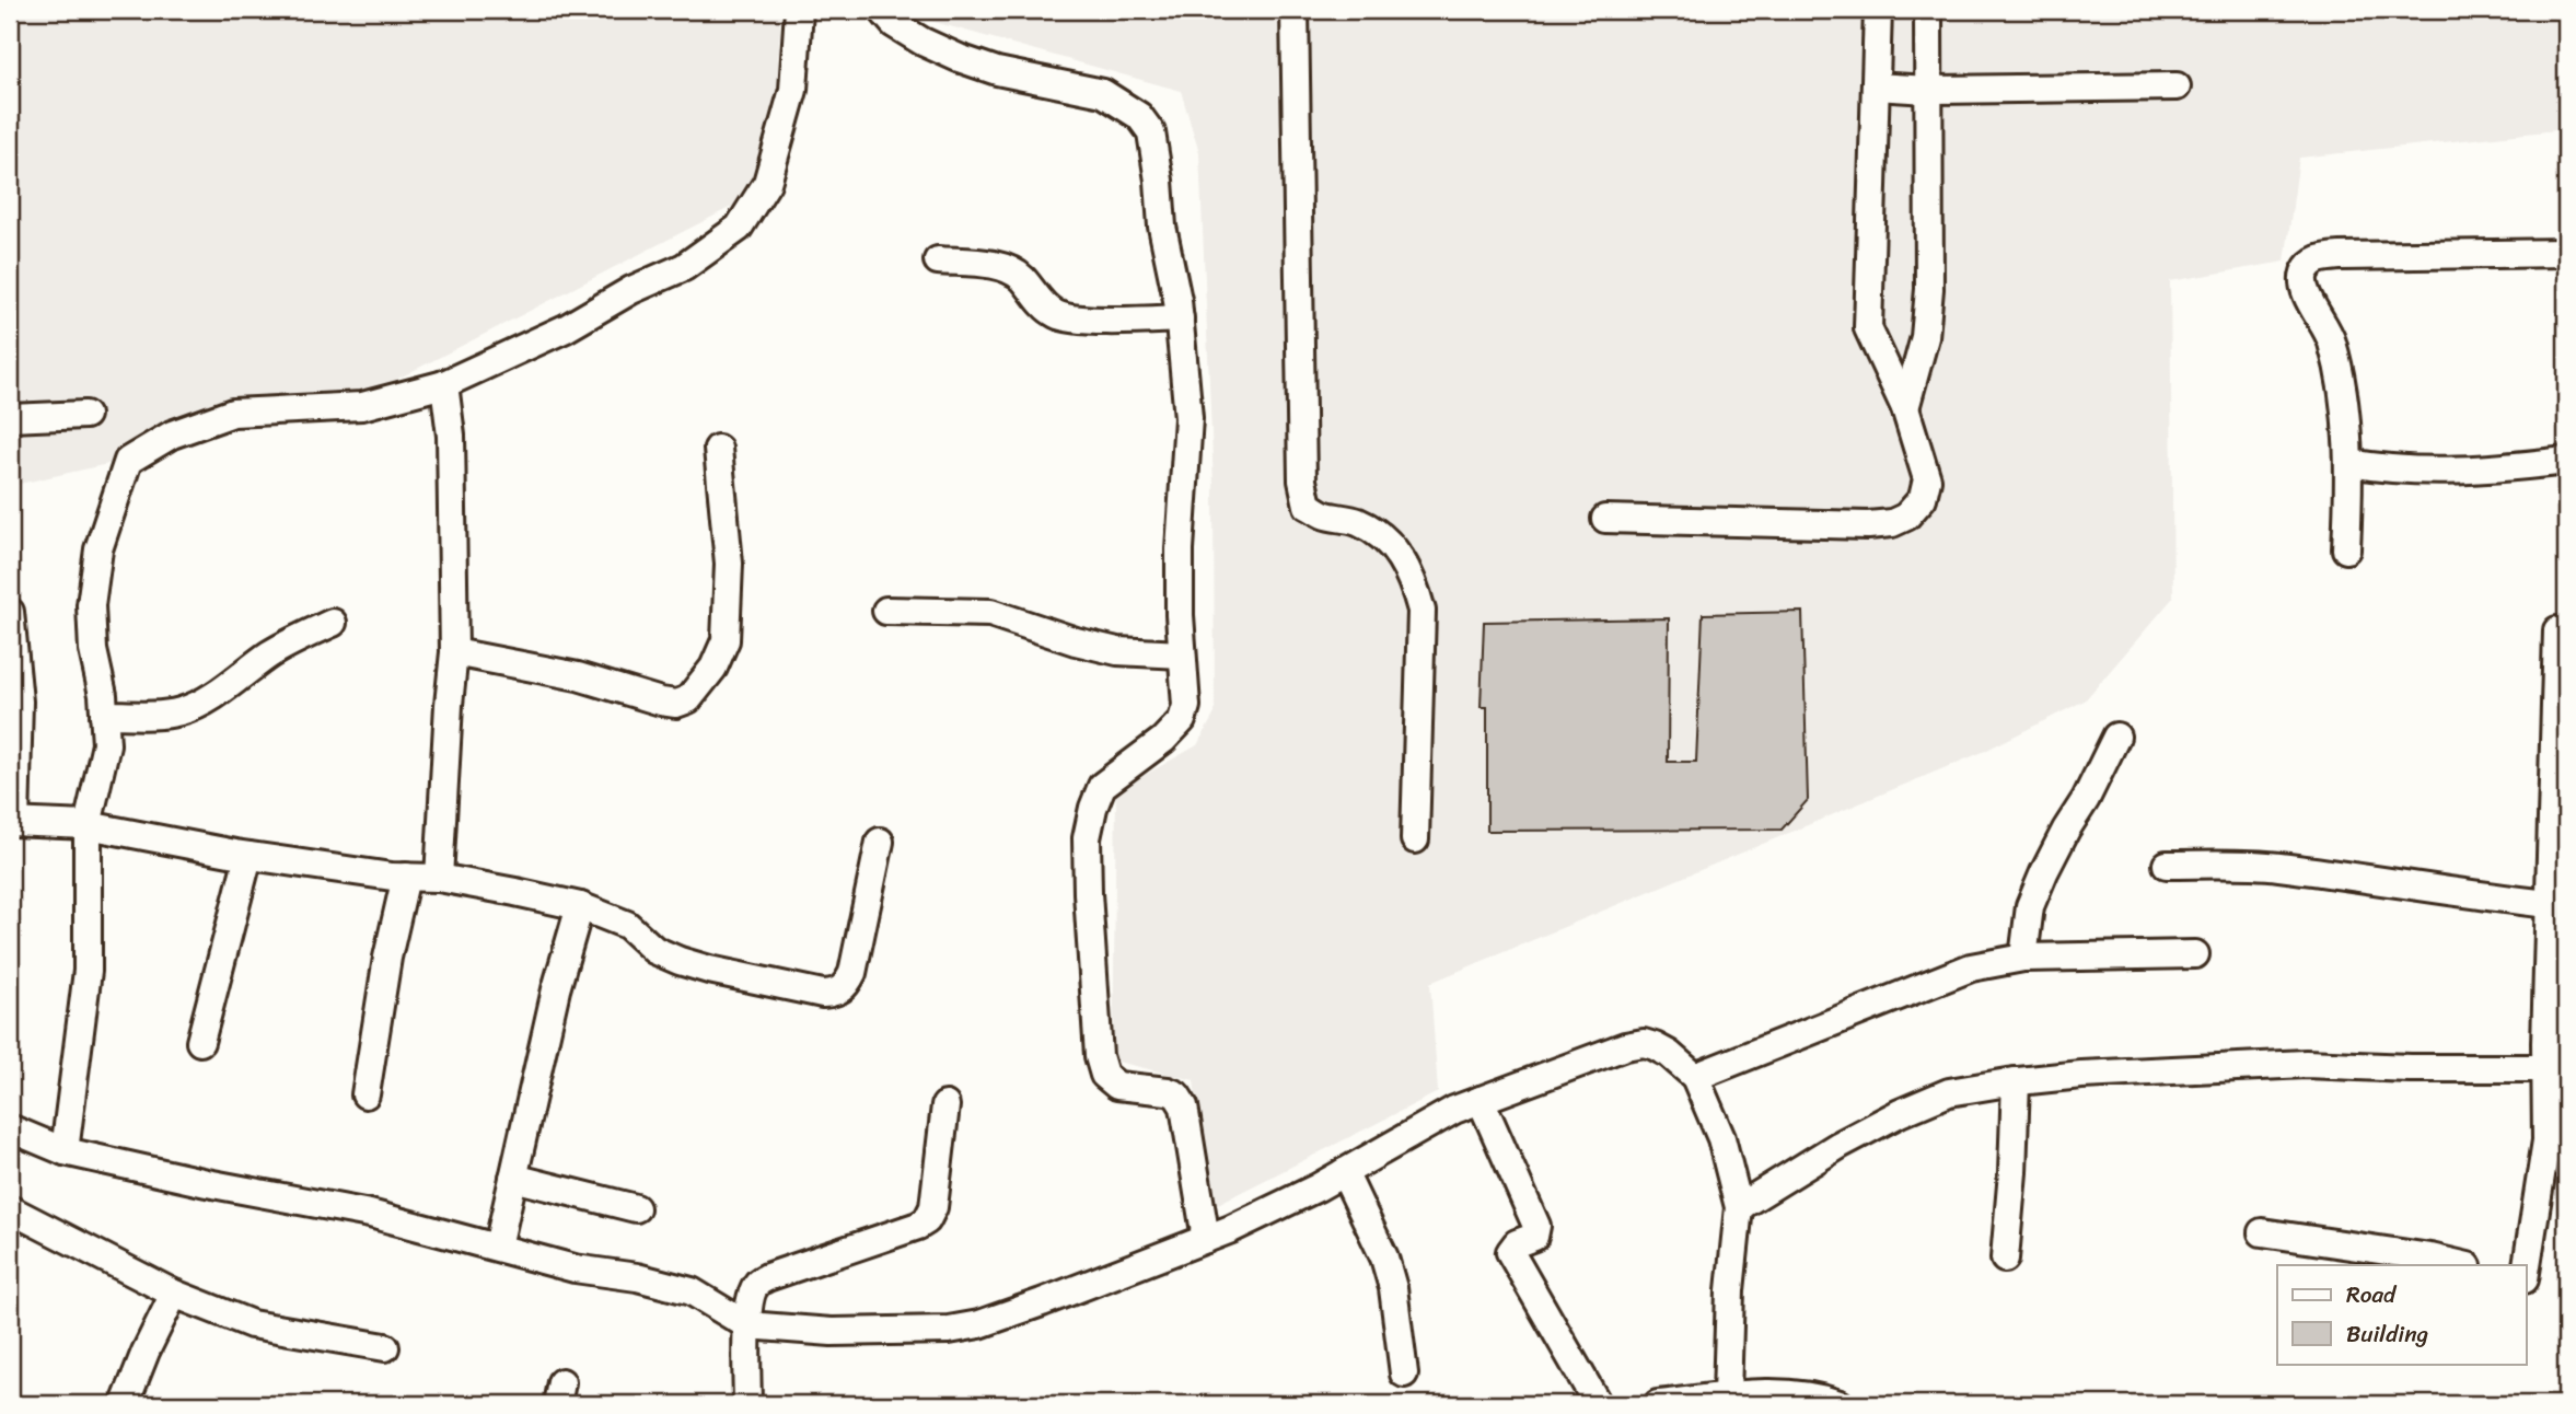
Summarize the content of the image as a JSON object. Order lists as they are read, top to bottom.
{
  "legend": ["Road", "Building"]
}
